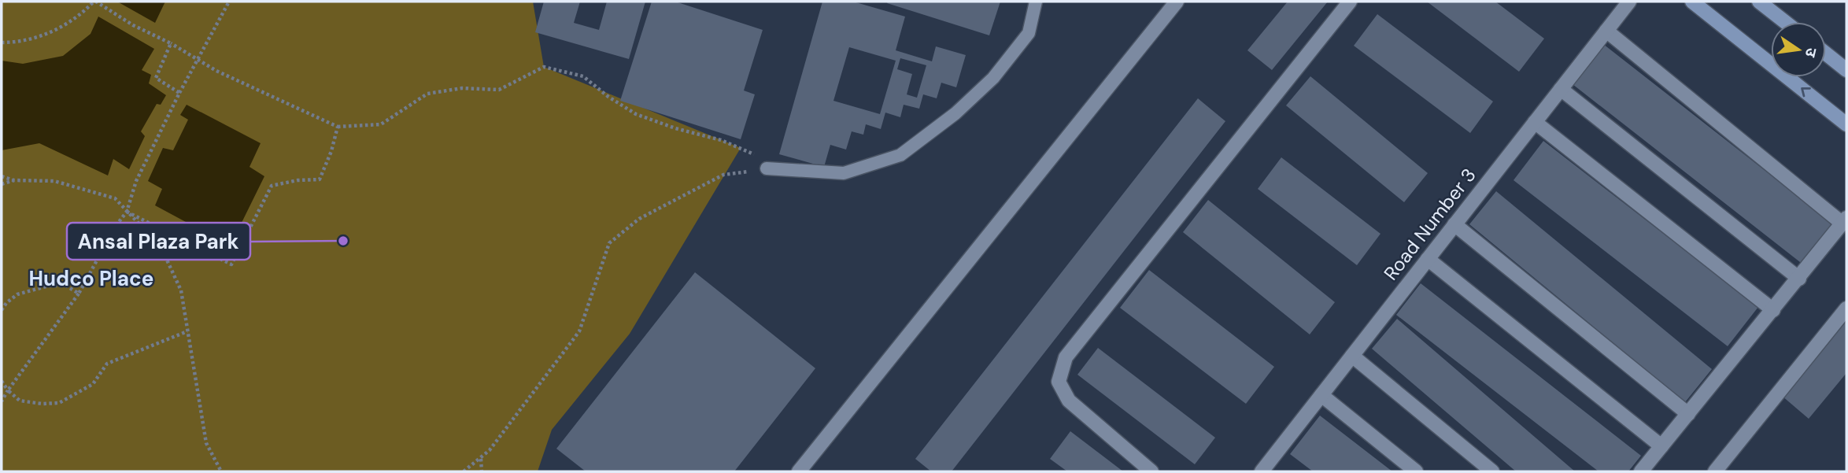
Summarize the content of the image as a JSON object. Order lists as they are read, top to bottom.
{
  "streets": {
    "street": ["Road Number 3"]
  },
  "districts": ["Hudco Place"],
  "places": ["Ansal Plaza Park"],
  "north": "right"
}
